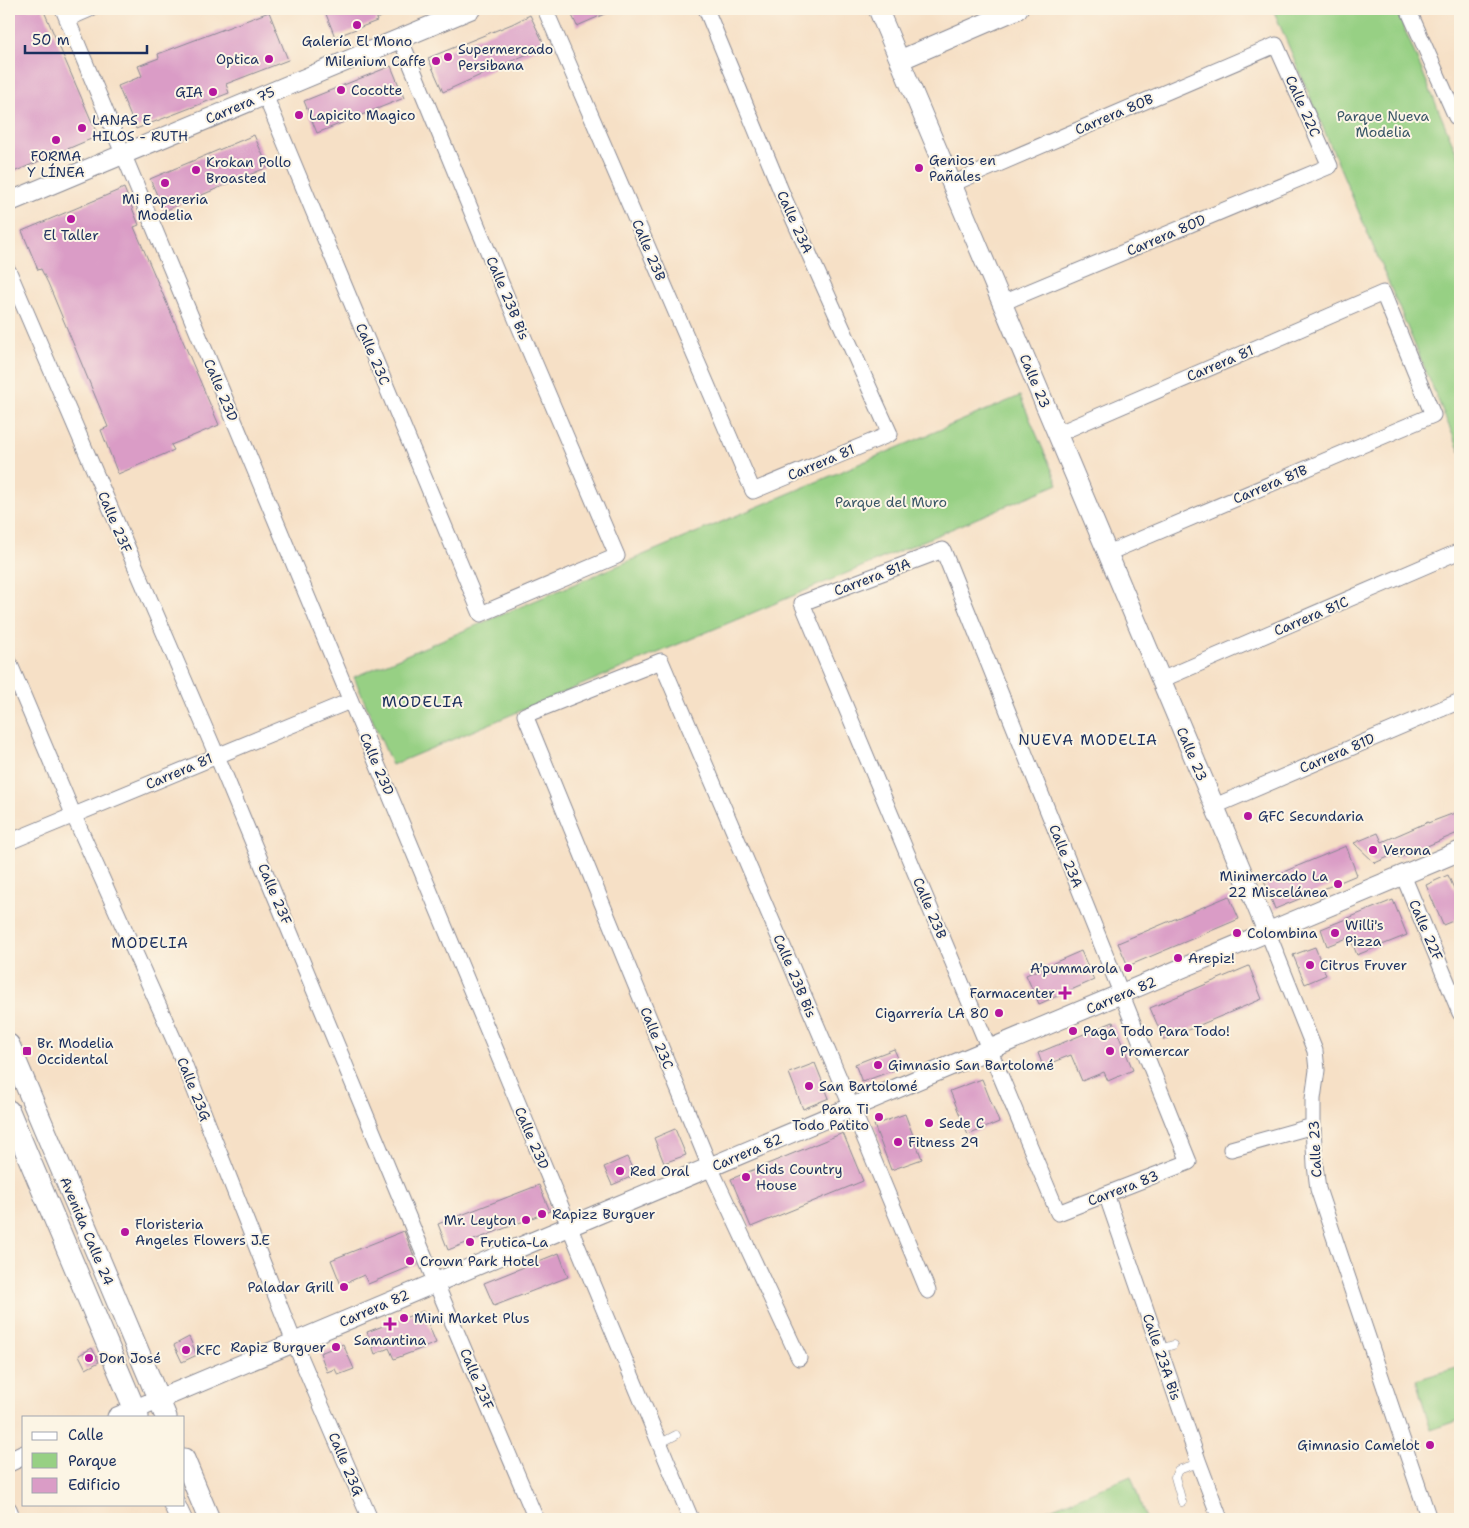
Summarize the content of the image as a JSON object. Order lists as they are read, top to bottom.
{
  "streets": {
    "main road": ["Avenida Calle 24"],
    "street": [
      "Carrera 75",
      "Calle 22C",
      "Carrera 80B",
      "Calle 23A",
      "Carrera 80D",
      "Calle 23B",
      "Calle 23B Bis",
      "Calle 23C",
      "Carrera 81",
      "Calle 23",
      "Calle 23D",
      "Carrera 81B",
      "Calle 23F",
      "Carrera 81A",
      "Carrera 81C",
      "Carrera 81D",
      "Calle 22F",
      "Carrera 82",
      "Calle 23G",
      "Carrera 83",
      "Calle 23A Bis"
    ]
  },
  "crossings": [
    ["Carrera 75", "Calle 23B Bis"],
    ["Carrera 75", "Calle 23C"],
    ["Carrera 75", "Calle 23D"],
    ["Calle 22C", "Carrera 80B"],
    ["Calle 22C", "Carrera 80D"],
    ["Carrera 80B", "Calle 23"],
    ["Calle 23A", "Carrera 81"],
    ["Calle 23A", "Carrera 81A"],
    ["Calle 23A", "Carrera 82"],
    ["Calle 23A", "Carrera 83"],
    ["Carrera 80D", "Calle 23"],
    ["Calle 23B", "Carrera 81"],
    ["Calle 23B", "Carrera 81A"],
    ["Calle 23B", "Carrera 82"],
    ["Calle 23B", "Carrera 83"],
    ["Calle 23B Bis", "Calle 23C"],
    ["Calle 23B Bis", "Carrera 82"],
    ["Calle 23C", "Carrera 82"],
    ["Carrera 81", "Calle 23"],
    ["Carrera 81", "Calle 23D"],
    ["Carrera 81", "Carrera 81B"],
    ["Carrera 81", "Calle 23F"],
    ["Carrera 81", "Calle 23G"],
    ["Calle 23", "Carrera 81B"],
    ["Calle 23", "Carrera 81C"],
    ["Calle 23", "Carrera 81D"],
    ["Calle 23", "Carrera 82"],
    ["Calle 23D", "Carrera 82"],
    ["Calle 23F", "Carrera 82"],
    ["Calle 22F", "Carrera 82"],
    ["Carrera 82", "Calle 23G"],
    ["Carrera 82", "Avenida Calle 24"],
    ["Carrera 83", "Calle 23A Bis"]
  ],
  "districts": ["MODELIA", "NUEVA MODELIA", "MODELIA"],
  "parks": ["Parque Nueva Modelia", "Parque del Muro"],
  "places": {
    "other": [
      "Galería El Mono",
      "Supermercado Persibana",
      "Optica",
      "Milenium Caffe",
      "Cocotte",
      "GIA",
      "Lapicito Magico",
      "LANAS E HILOS - RUTH",
      "FORMA Y LÍNEA",
      "Genios en Pañales",
      "Krokan Pollo Broasted",
      "Mi Papereria Modelia",
      "El Taller",
      "GFC Secundaria",
      "Verona",
      "Minimercado La 22 Miscelánea",
      "Colombina",
      "Willi's Pizza",
      "Arepiz!",
      "Citrus Fruver",
      "A'pummarola",
      "Cigarrería LA 80",
      "Paga Todo Para Todo!",
      "Promercar",
      "Gimnasio San Bartolomé",
      "San Bartolomé",
      "Para Ti Todo Patito",
      "Sede C",
      "Fitness 29",
      "Red Oral",
      "Kids Country House",
      "Rapizz Burguer",
      "Mr. Leyton",
      "Floristeria Angeles Flowers J.E",
      "Frutica-La",
      "Crown Park Hotel",
      "Paladar Grill",
      "Mini Market Plus",
      "Rapiz Burguer",
      "KFC",
      "Don José",
      "Gimnasio Camelot"
    ],
    "health": ["Farmacenter", "Samantina"],
    "transit": ["Br. Modelia Occidental"]
  },
  "legend": ["Calle", "Parque", "Edificio"],
  "scale_bar": "50 m"
}
